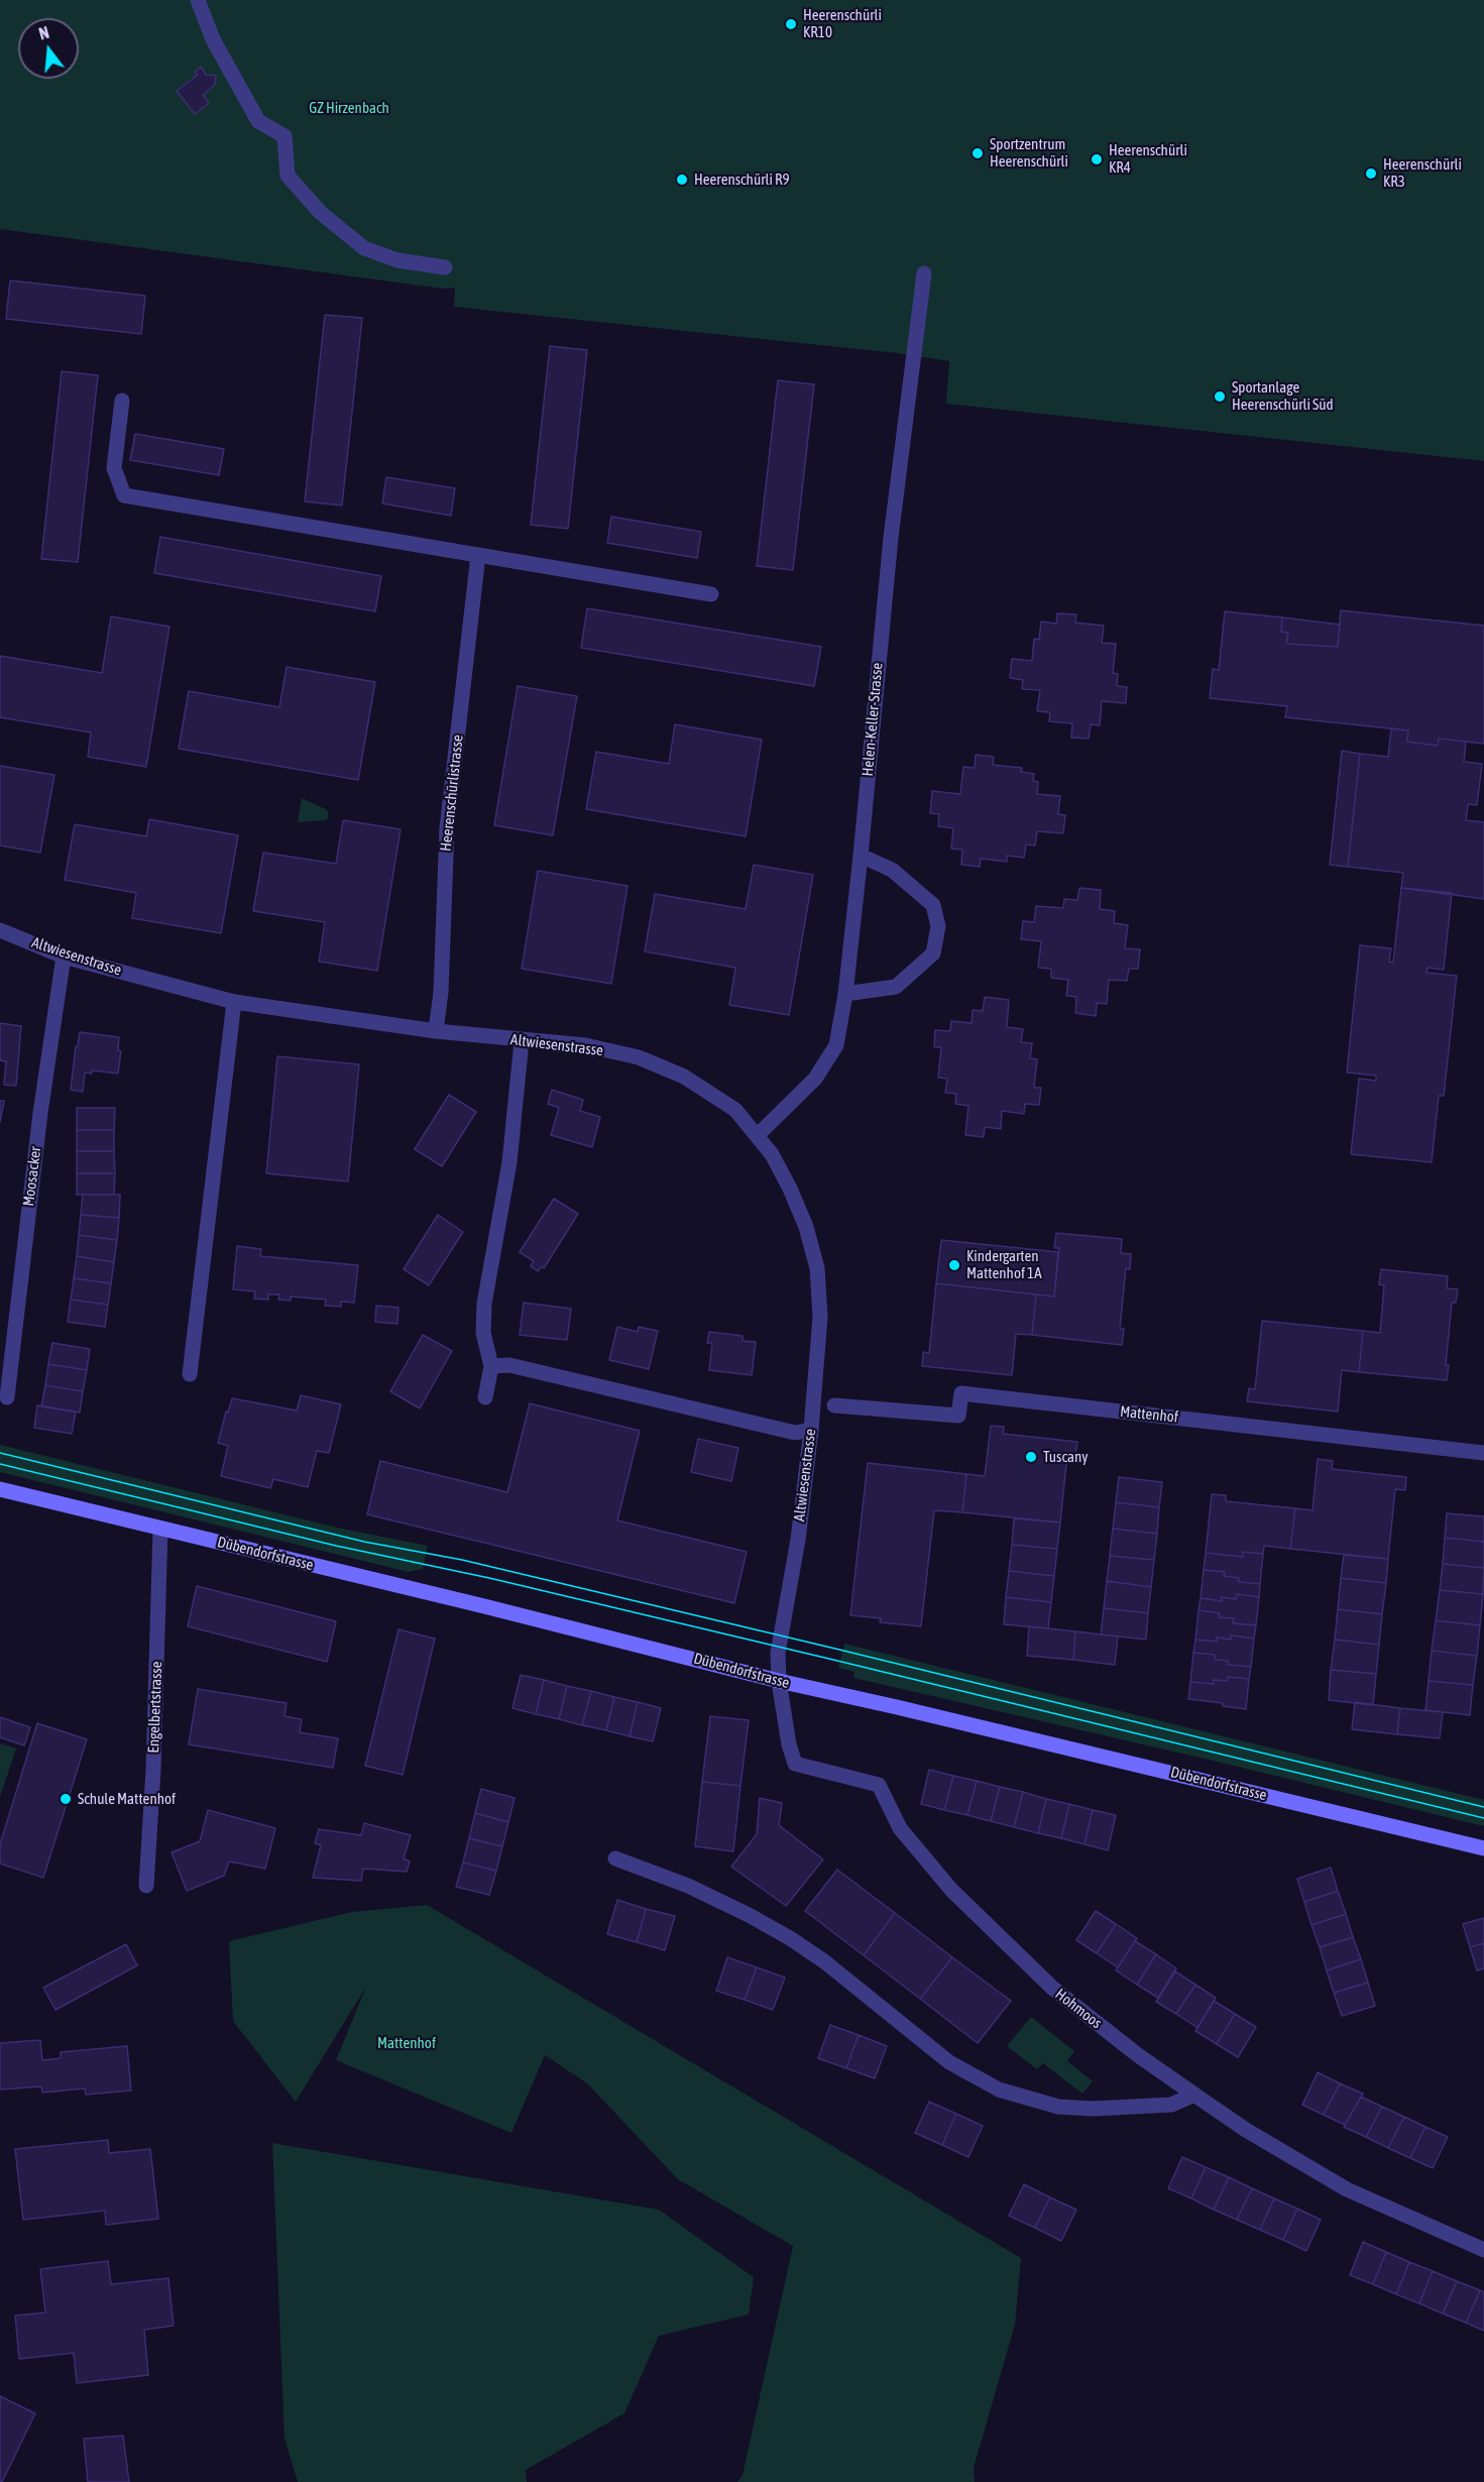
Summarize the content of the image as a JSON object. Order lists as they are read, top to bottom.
{
  "streets": {
    "street": [
      "Helen-Keller-Strasse",
      "Heerenschürlistrasse",
      "Altwiesenstrasse",
      "Moosacker",
      "Mattenhof",
      "Dübendorfstrasse",
      "Engelbertstrasse",
      "Hohmoos"
    ]
  },
  "crossings": [
    ["Helen-Keller-Strasse", "Altwiesenstrasse"],
    ["Heerenschürlistrasse", "Altwiesenstrasse"],
    ["Altwiesenstrasse", "Moosacker"],
    ["Altwiesenstrasse", "Dübendorfstrasse"],
    ["Altwiesenstrasse", "Hohmoos"],
    ["Dübendorfstrasse", "Engelbertstrasse"],
    ["Dübendorfstrasse", "Hohmoos"]
  ],
  "parks": ["GZ Hirzenbach", "Mattenhof"],
  "places": [
    "Heerenschürli KR10",
    "Sportzentrum Heerenschürli",
    "Heerenschürli KR4",
    "Heerenschürli KR3",
    "Heerenschürli R9",
    "Sportanlage Heerenschürli Süd",
    "Kindergarten Mattenhof 1A",
    "Tuscany",
    "Schule Mattenhof"
  ],
  "north": "top"
}
